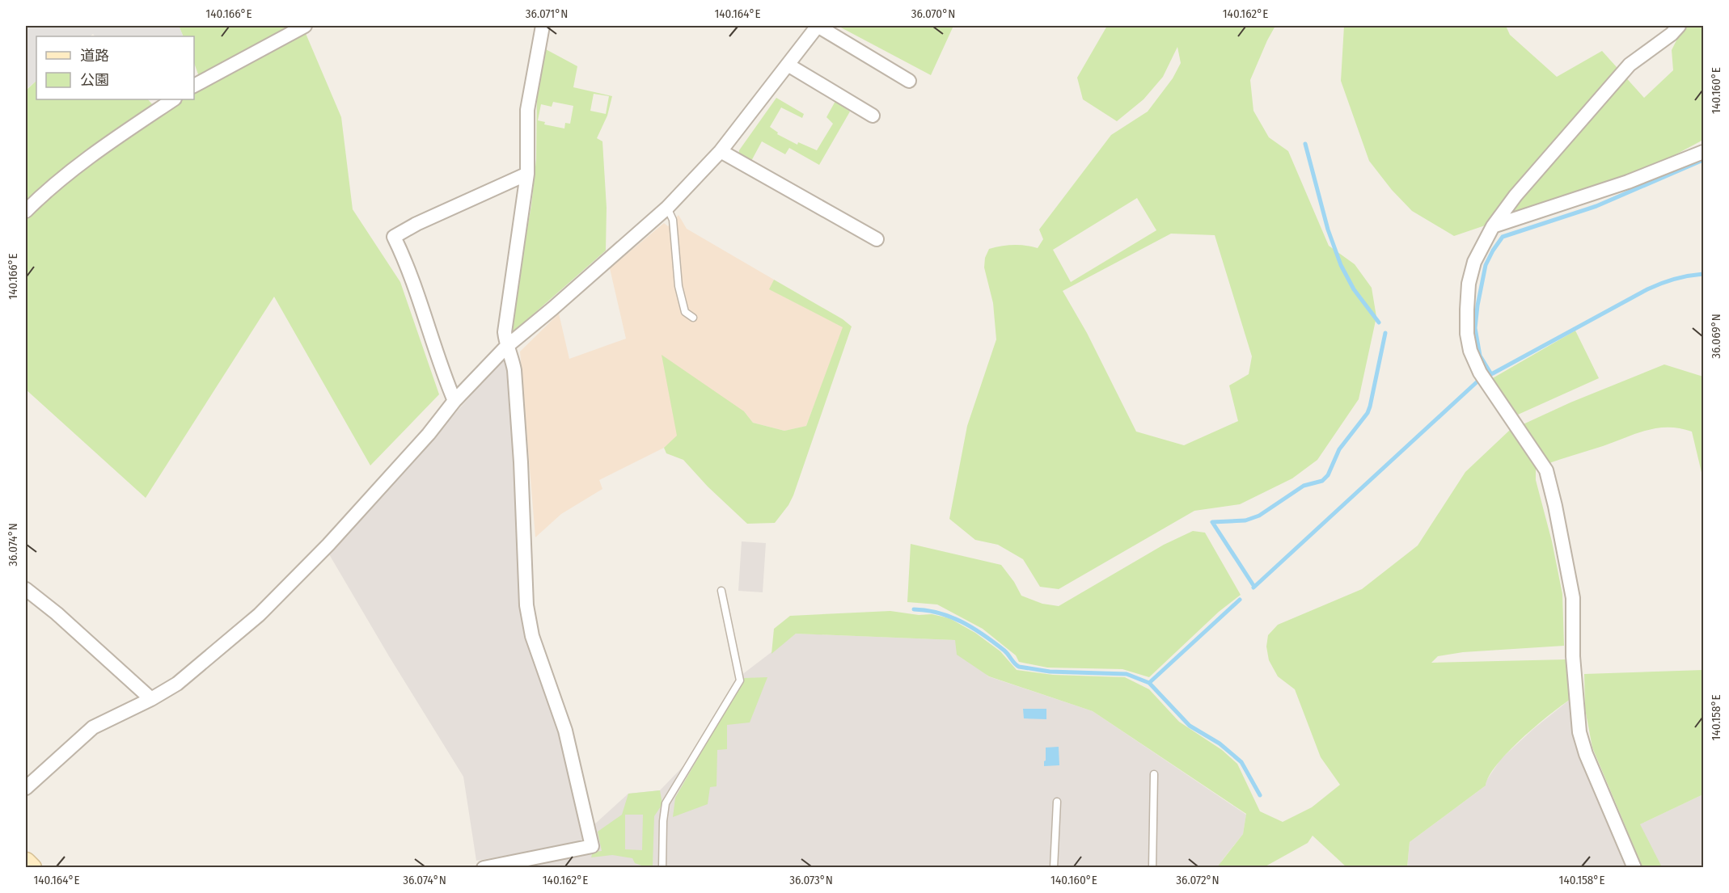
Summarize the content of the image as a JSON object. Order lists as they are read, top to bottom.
{
  "legend": ["道路", "公園"],
  "coordinates": [
    "140.166°E",
    "36.071°N",
    "140.164°E",
    "36.070°N",
    "140.162°E",
    "140.160°E",
    "36.069°N",
    "36.074°N",
    "140.158°E",
    "36.073°N",
    "36.072°N"
  ]
}
